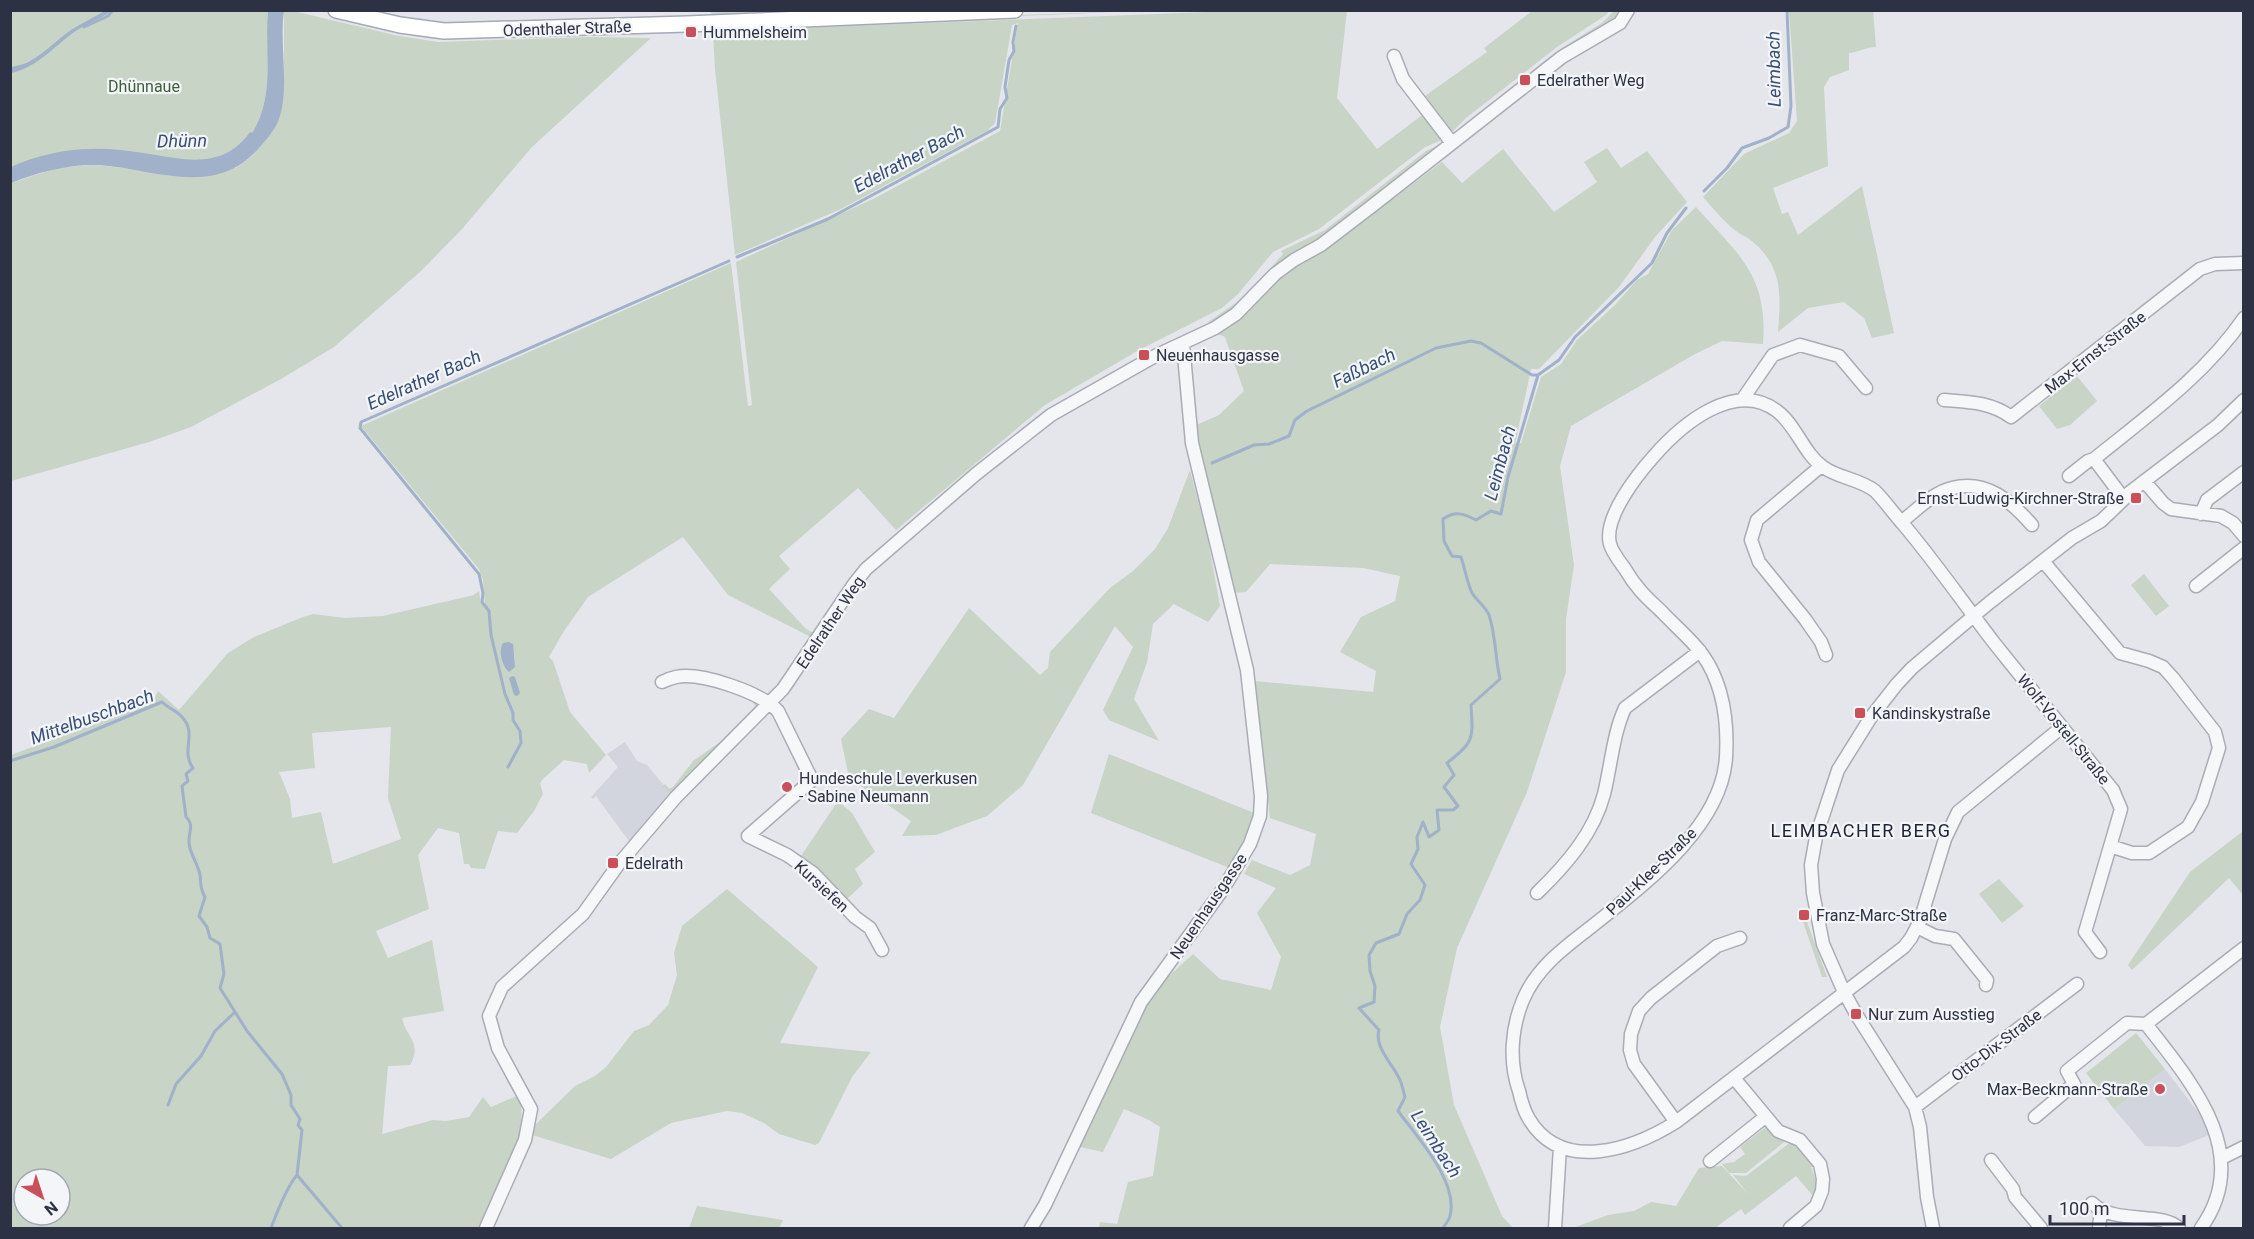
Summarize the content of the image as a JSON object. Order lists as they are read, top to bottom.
{
  "streets": {
    "main road": ["Odenthaler Straße"],
    "street": [
      "Max-Ernst-Straße",
      "Edelrather Weg",
      "Wolf-Vostell-Straße",
      "Paul-Klee-Straße",
      "Kursiefen",
      "Neuenhausgasse",
      "Otto-Dix-Straße"
    ]
  },
  "crossings": [
    ["Edelrather Weg", "Kursiefen"],
    ["Edelrather Weg", "Neuenhausgasse"]
  ],
  "districts": ["LEIMBACHER BERG"],
  "water": [
    "Leimbach",
    "Dhünn",
    "Edelrather Bach",
    "Faßbach",
    "Mittelbuschbach"
  ],
  "parks": ["Dhünnaue"],
  "places": {
    "transit": [
      "Hummelsheim",
      "Edelrather Weg",
      "Neuenhausgasse",
      "Ernst-Ludwig-Kirchner-Straße",
      "Kandinskystraße",
      "Edelrath",
      "Franz-Marc-Straße",
      "Nur zum Ausstieg"
    ],
    "other": ["Hundeschule Leverkusen - Sabine Neumann", "Max-Beckmann-Straße"]
  },
  "scale_bar": "100 m",
  "north": "bottom right"
}
